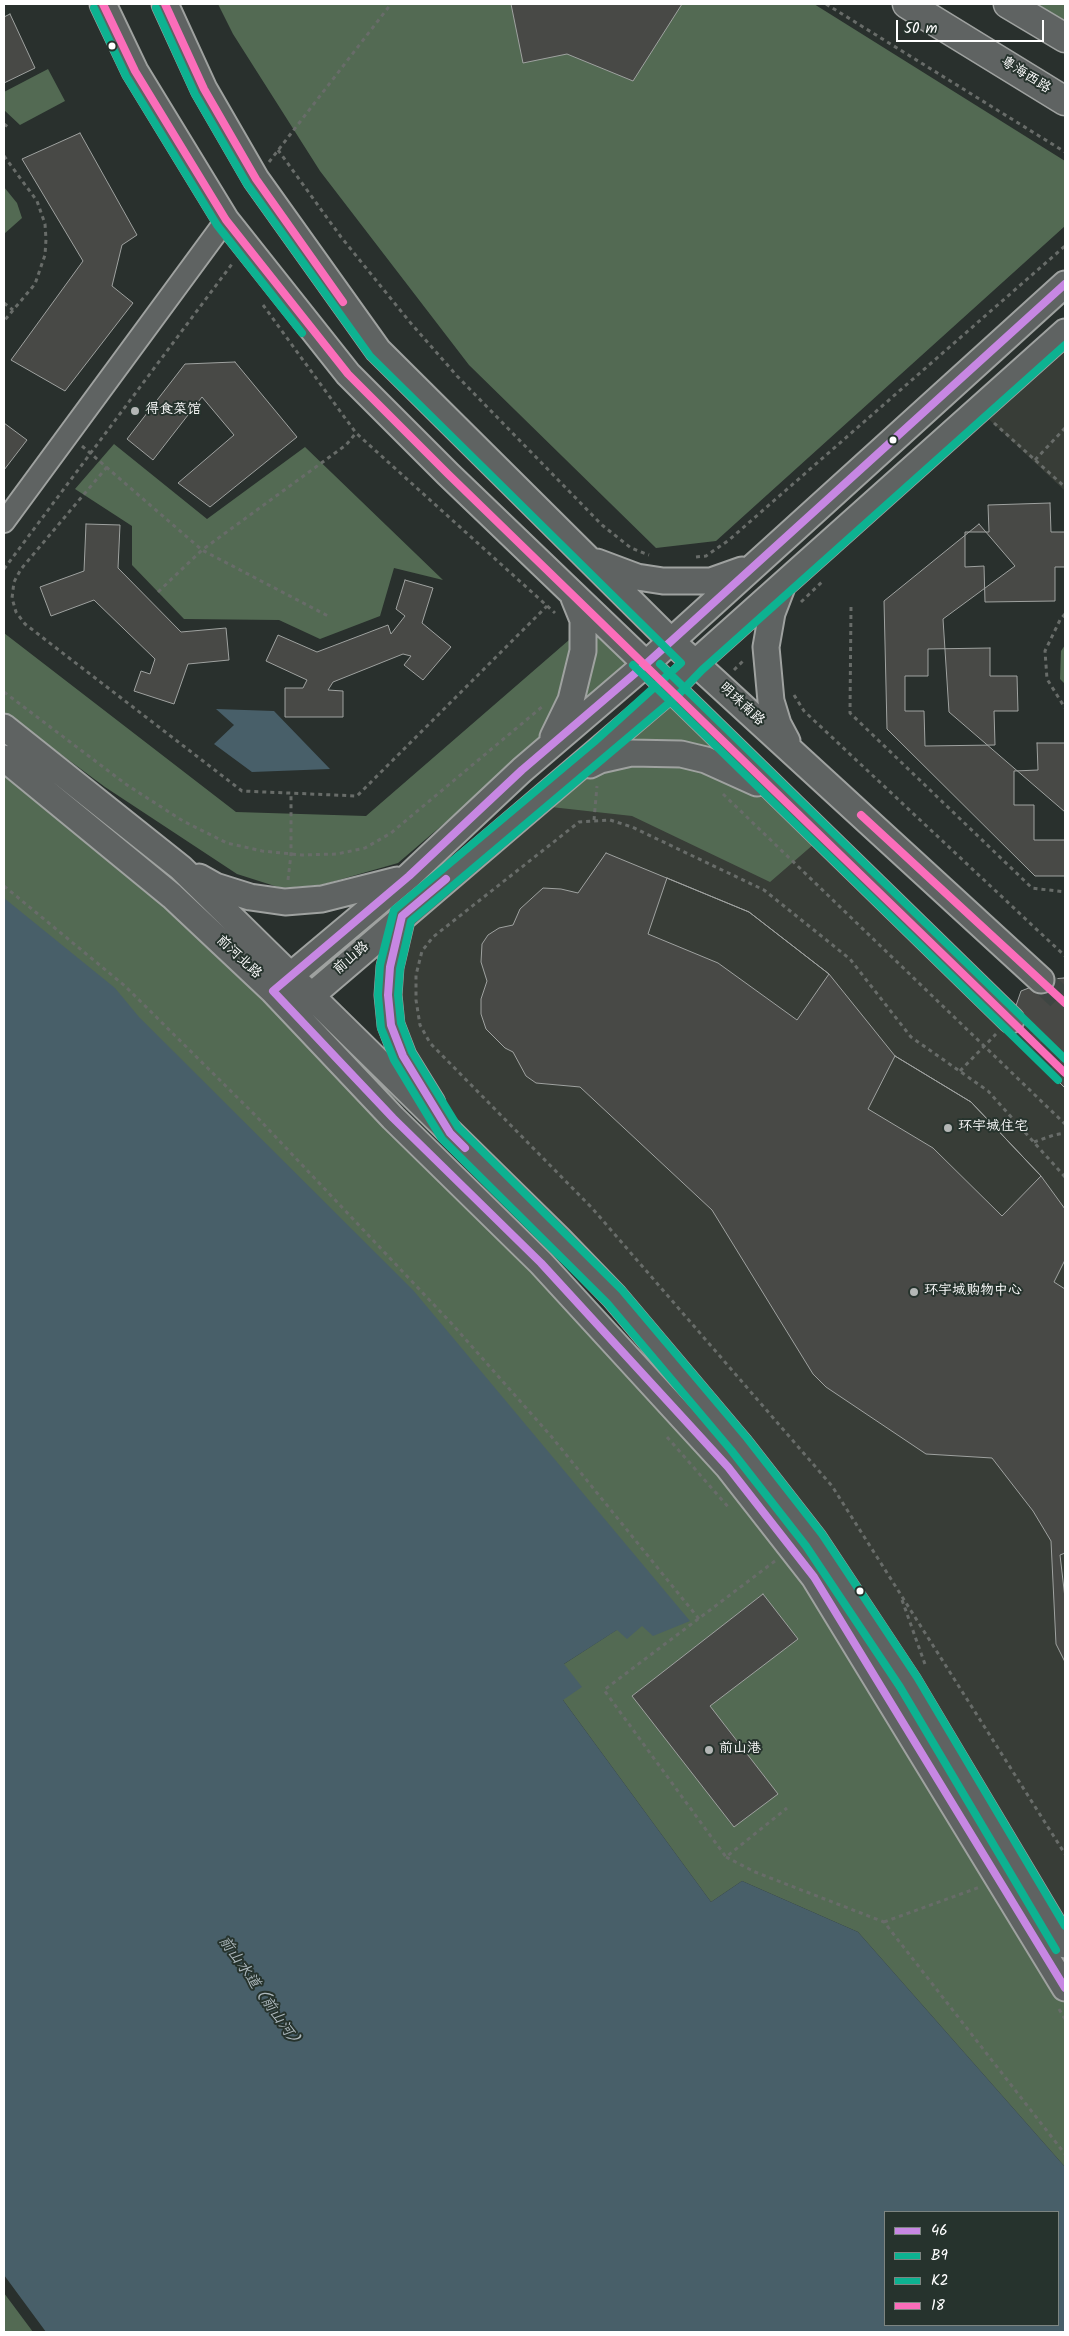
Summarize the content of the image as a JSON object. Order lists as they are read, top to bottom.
{
  "streets": {
    "highway": ["粤海西路"],
    "main road": ["明珠南路", "前河北路", "前山路"]
  },
  "crossings": [
    ["明珠南路", "前山路"],
    ["前河北路", "前山路"]
  ],
  "water": ["前山水道 (前山河)"],
  "places": [
    "得食菜馆",
    "环宇城住宅",
    "环宇城购物中心",
    "前山港"
  ],
  "lines": [
    "transit line 18",
    "transit line B9",
    "transit line 46",
    "transit line K2"
  ],
  "legend": [
    "46",
    "B9",
    "K2",
    "18"
  ],
  "scale_bar": "50 m"
}
